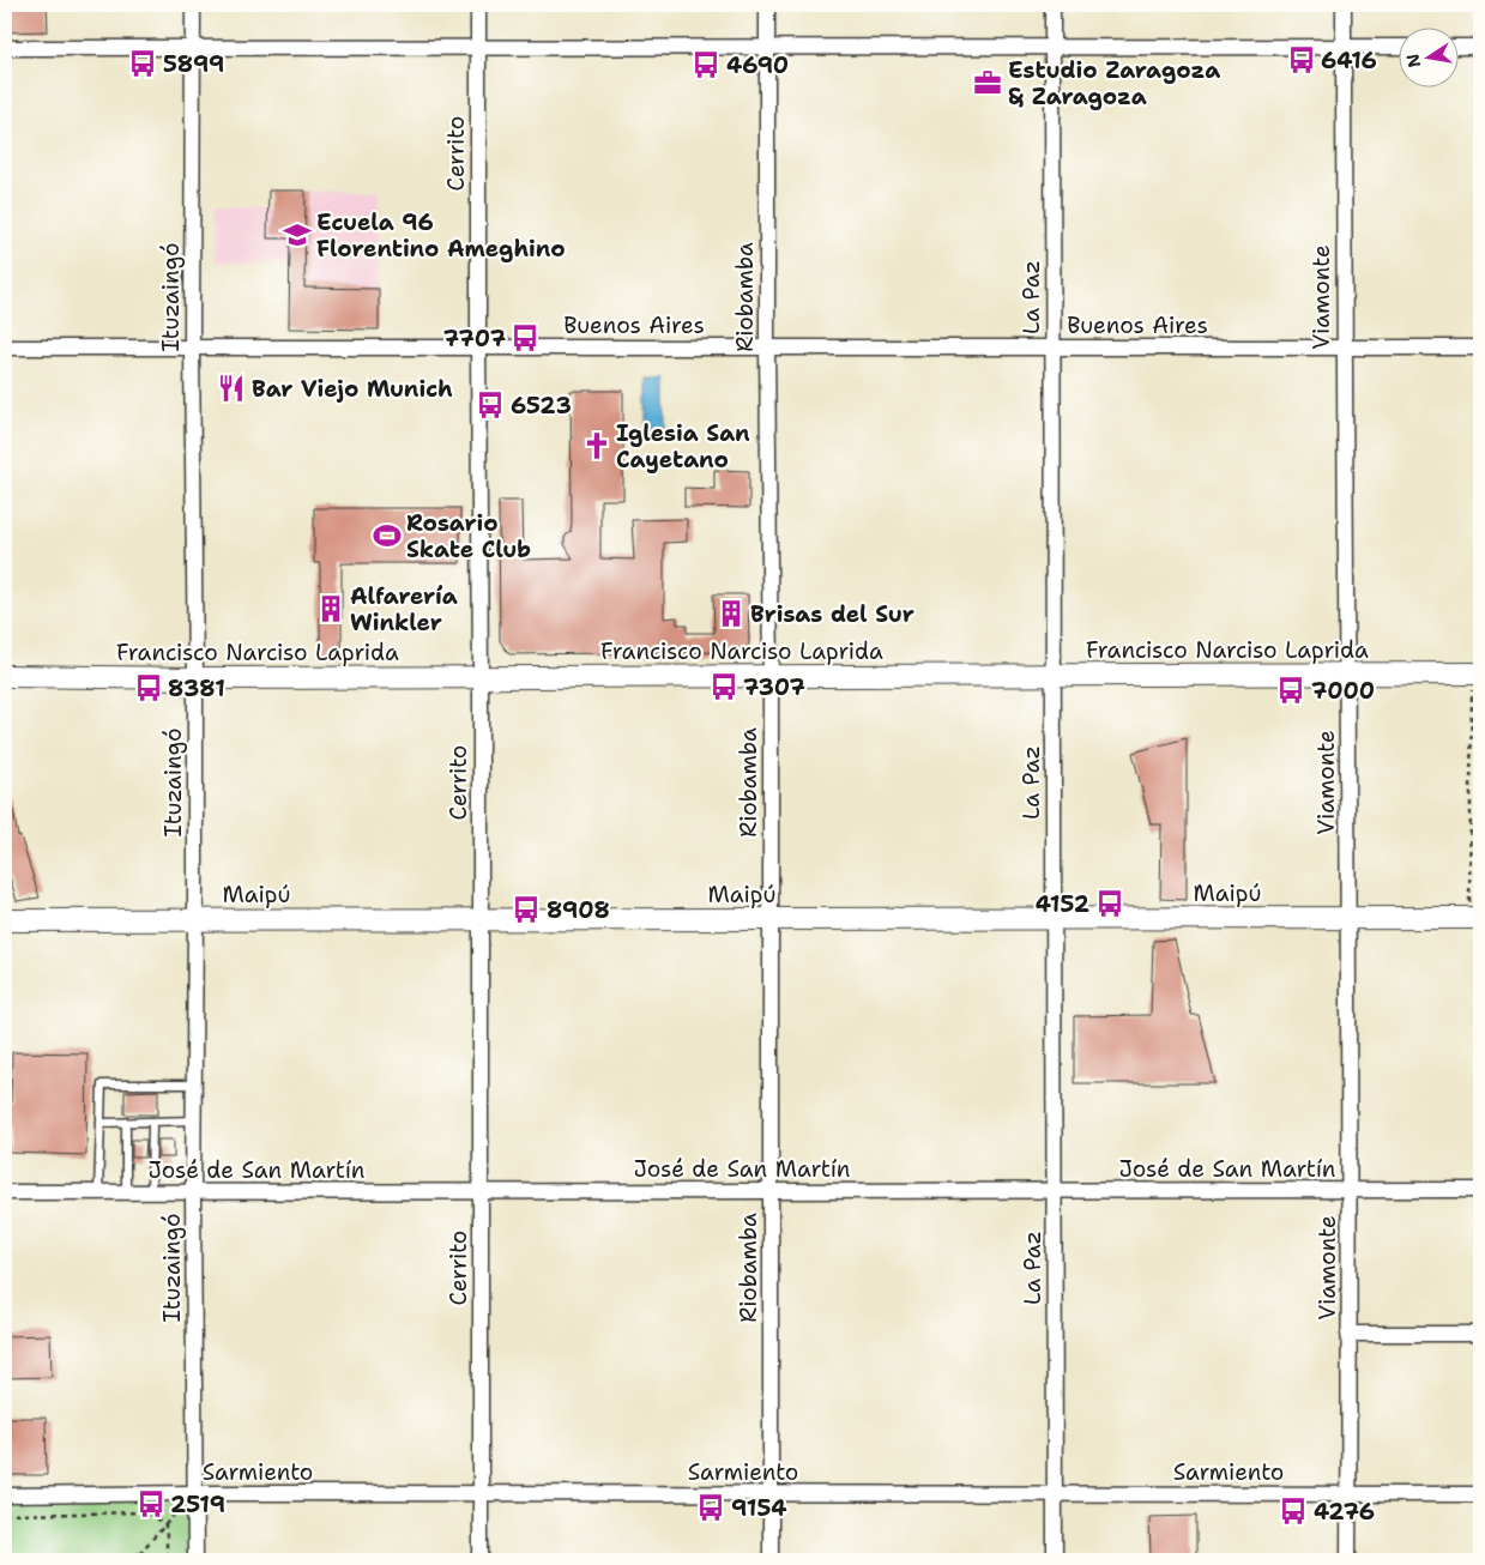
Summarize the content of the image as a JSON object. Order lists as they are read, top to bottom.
{
  "streets": {
    "main road": ["Francisco Narciso Laprida", "Maipú"],
    "street": [
      "Cerrito",
      "Ituzaingó",
      "Riobamba",
      "La Paz",
      "Viamonte",
      "Buenos Aires",
      "José de San Martín",
      "Sarmiento"
    ]
  },
  "crossings": [
    ["Cerrito", "Buenos Aires"],
    ["Cerrito", "Francisco Narciso Laprida"],
    ["Cerrito", "Maipú"],
    ["Cerrito", "José de San Martín"],
    ["Cerrito", "Sarmiento"],
    ["Ituzaingó", "Buenos Aires"],
    ["Ituzaingó", "Francisco Narciso Laprida"],
    ["Ituzaingó", "Maipú"],
    ["Ituzaingó", "José de San Martín"],
    ["Ituzaingó", "Sarmiento"],
    ["Riobamba", "Buenos Aires"],
    ["Riobamba", "Francisco Narciso Laprida"],
    ["Riobamba", "Maipú"],
    ["Riobamba", "José de San Martín"],
    ["Riobamba", "Sarmiento"],
    ["La Paz", "Buenos Aires"],
    ["La Paz", "Francisco Narciso Laprida"],
    ["La Paz", "Maipú"],
    ["La Paz", "José de San Martín"],
    ["La Paz", "Sarmiento"],
    ["Viamonte", "Buenos Aires"],
    ["Viamonte", "Francisco Narciso Laprida"],
    ["Viamonte", "Maipú"],
    ["Viamonte", "José de San Martín"],
    ["Viamonte", "Sarmiento"]
  ],
  "places": {
    "bus stop": [
      "6416",
      "5899",
      "4690",
      "7707",
      "6523",
      "7307",
      "8381",
      "7000",
      "4152",
      "8908",
      "2519",
      "9154",
      "4276"
    ],
    "office": ["Estudio Zaragoza & Zaragoza"],
    "school or university": ["Ecuela 96 Florentino Ameghino"],
    "restaurant": ["Bar Viejo Munich"],
    "church": ["Iglesia San Cayetano"],
    "sports": ["Rosario Skate Club"],
    "building": ["Alfarería Winkler", "Brisas del Sur"]
  },
  "north": "left"
}
